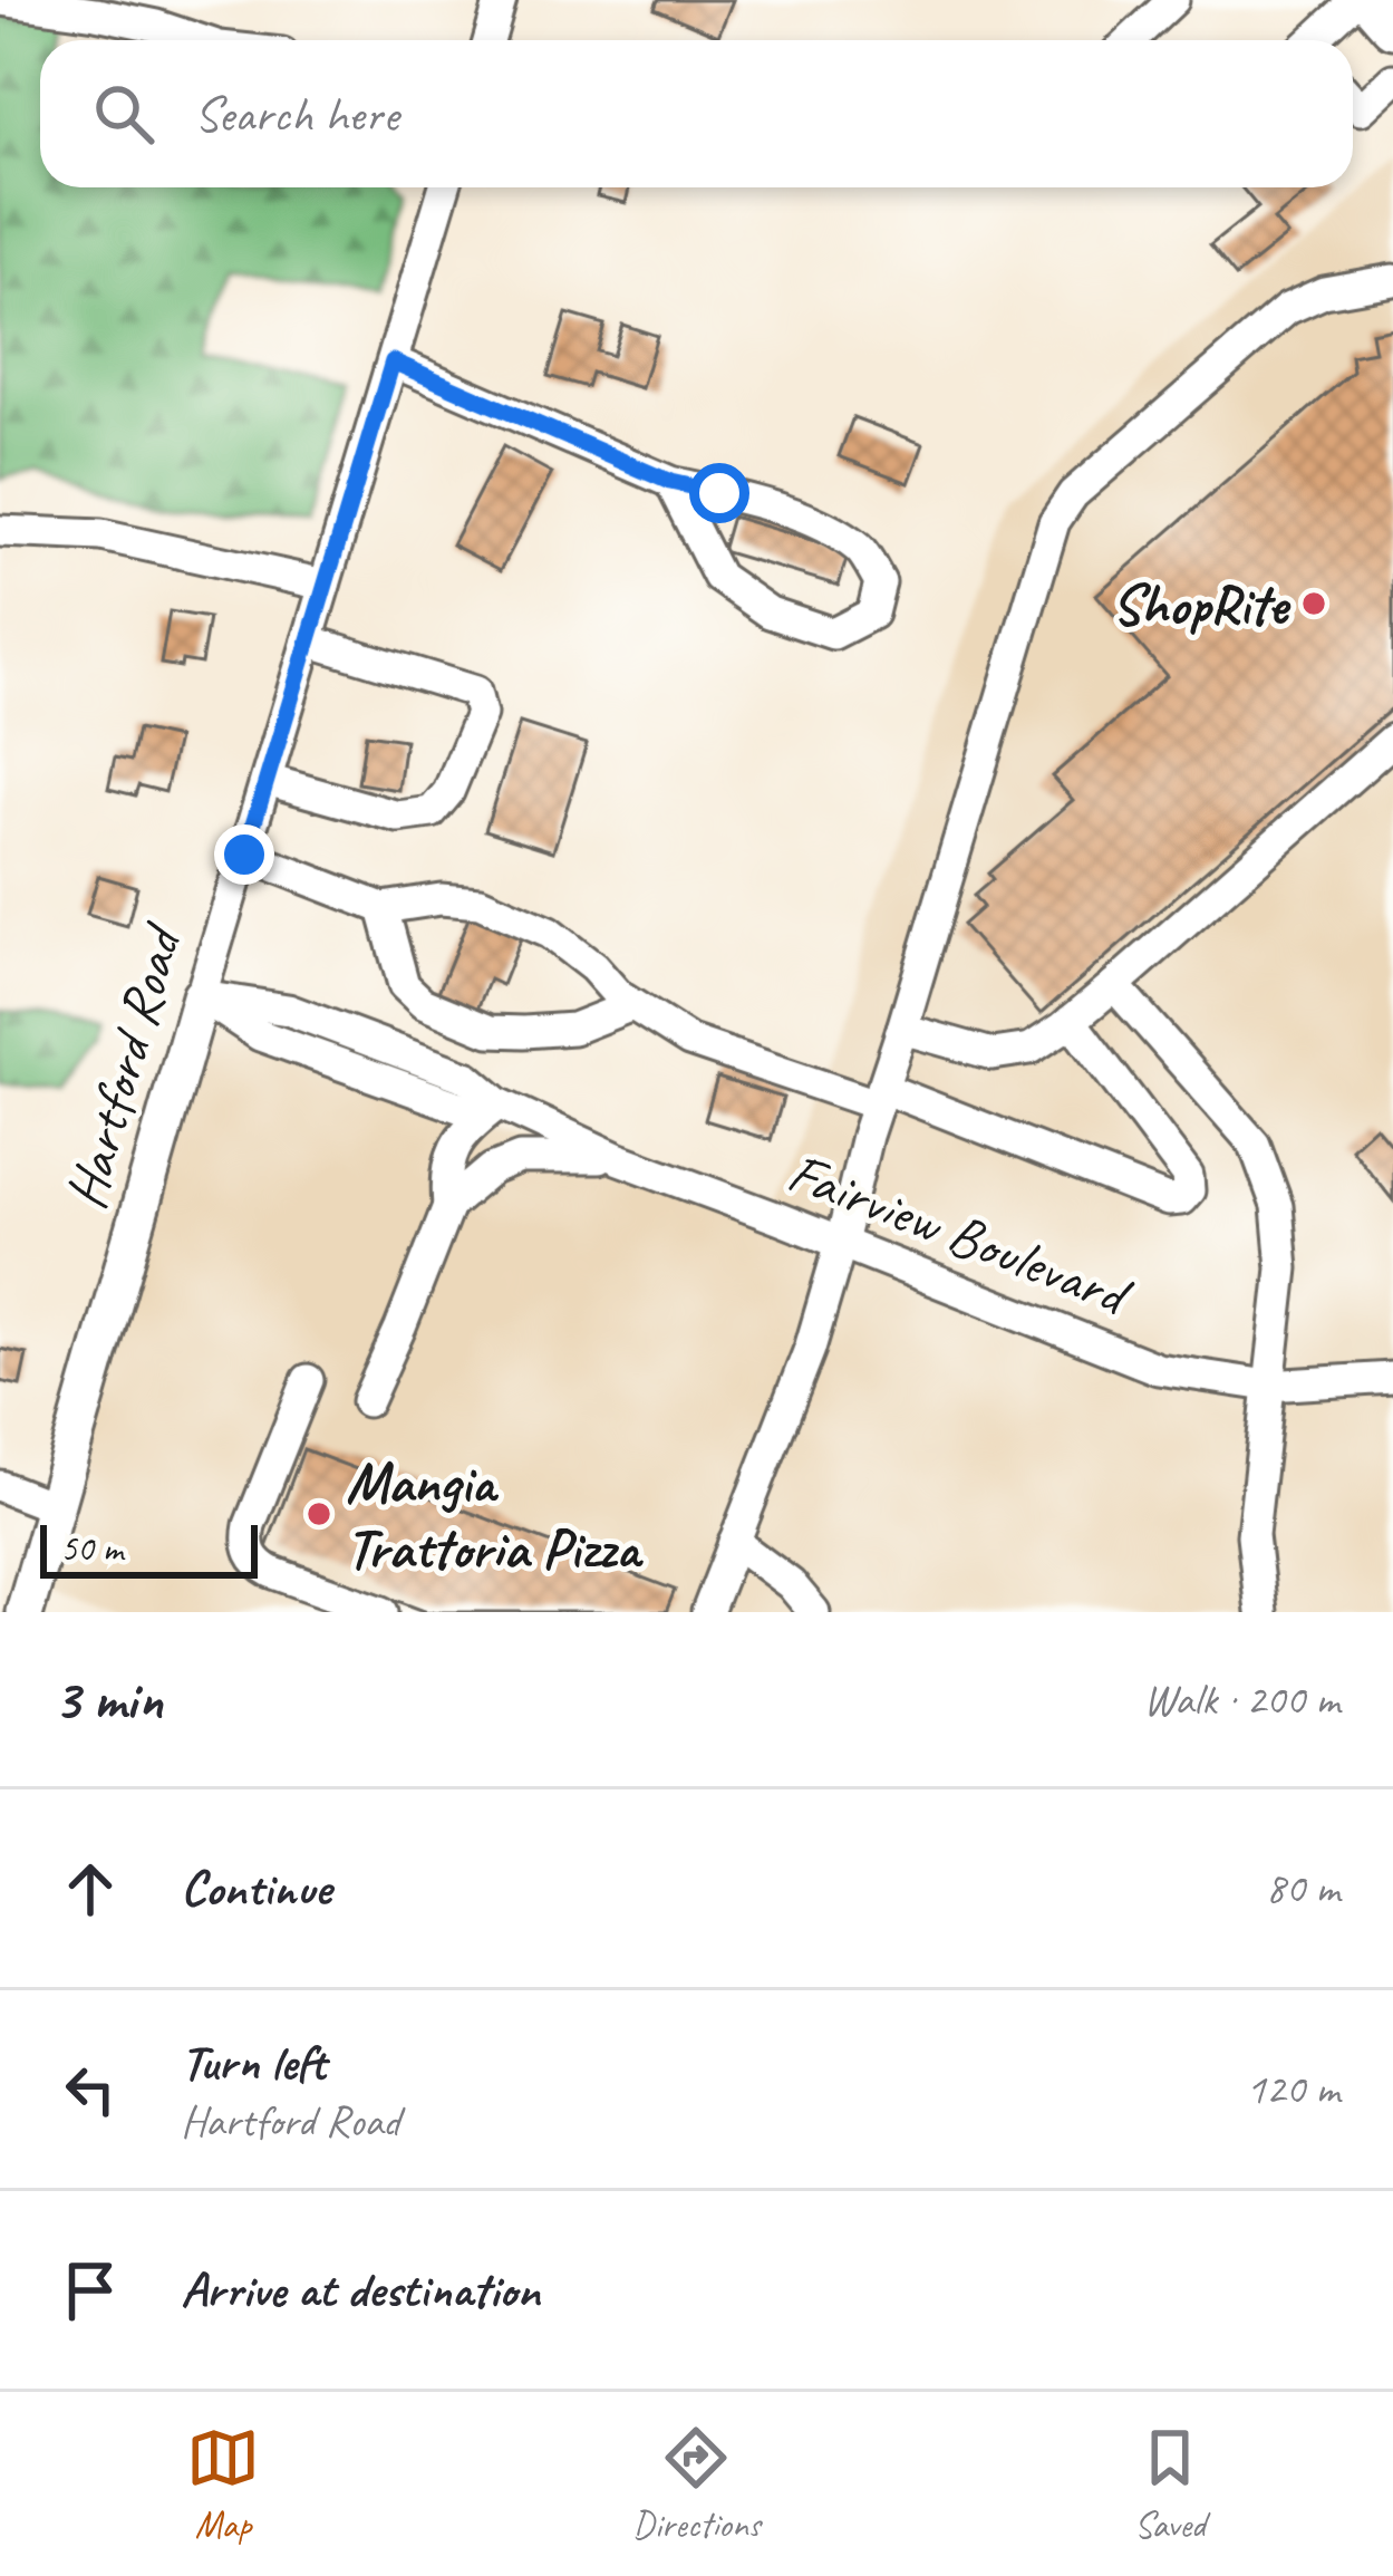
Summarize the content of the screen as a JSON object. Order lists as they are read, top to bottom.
{
  "streets": {
    "main road": ["Hartford Road"],
    "street": ["Fairview Boulevard"]
  },
  "crossings": [
    ["Hartford Road", "Fairview Boulevard"]
  ],
  "places": ["ShopRite", "Mangia Trattoria Pizza"],
  "scale_bar": "50 m",
  "page": {
    "search": "Search here",
    "scale": "50 m",
    "heading": ["3 min", "Walk · 200 m"],
    "list": [
      ["Continue", "80 m"],
      ["Turn left", "Hartford Road", "120 m"],
      "Arrive at destination"
    ],
    "nav": ["Map", "Directions", "Saved"]
  }
}
